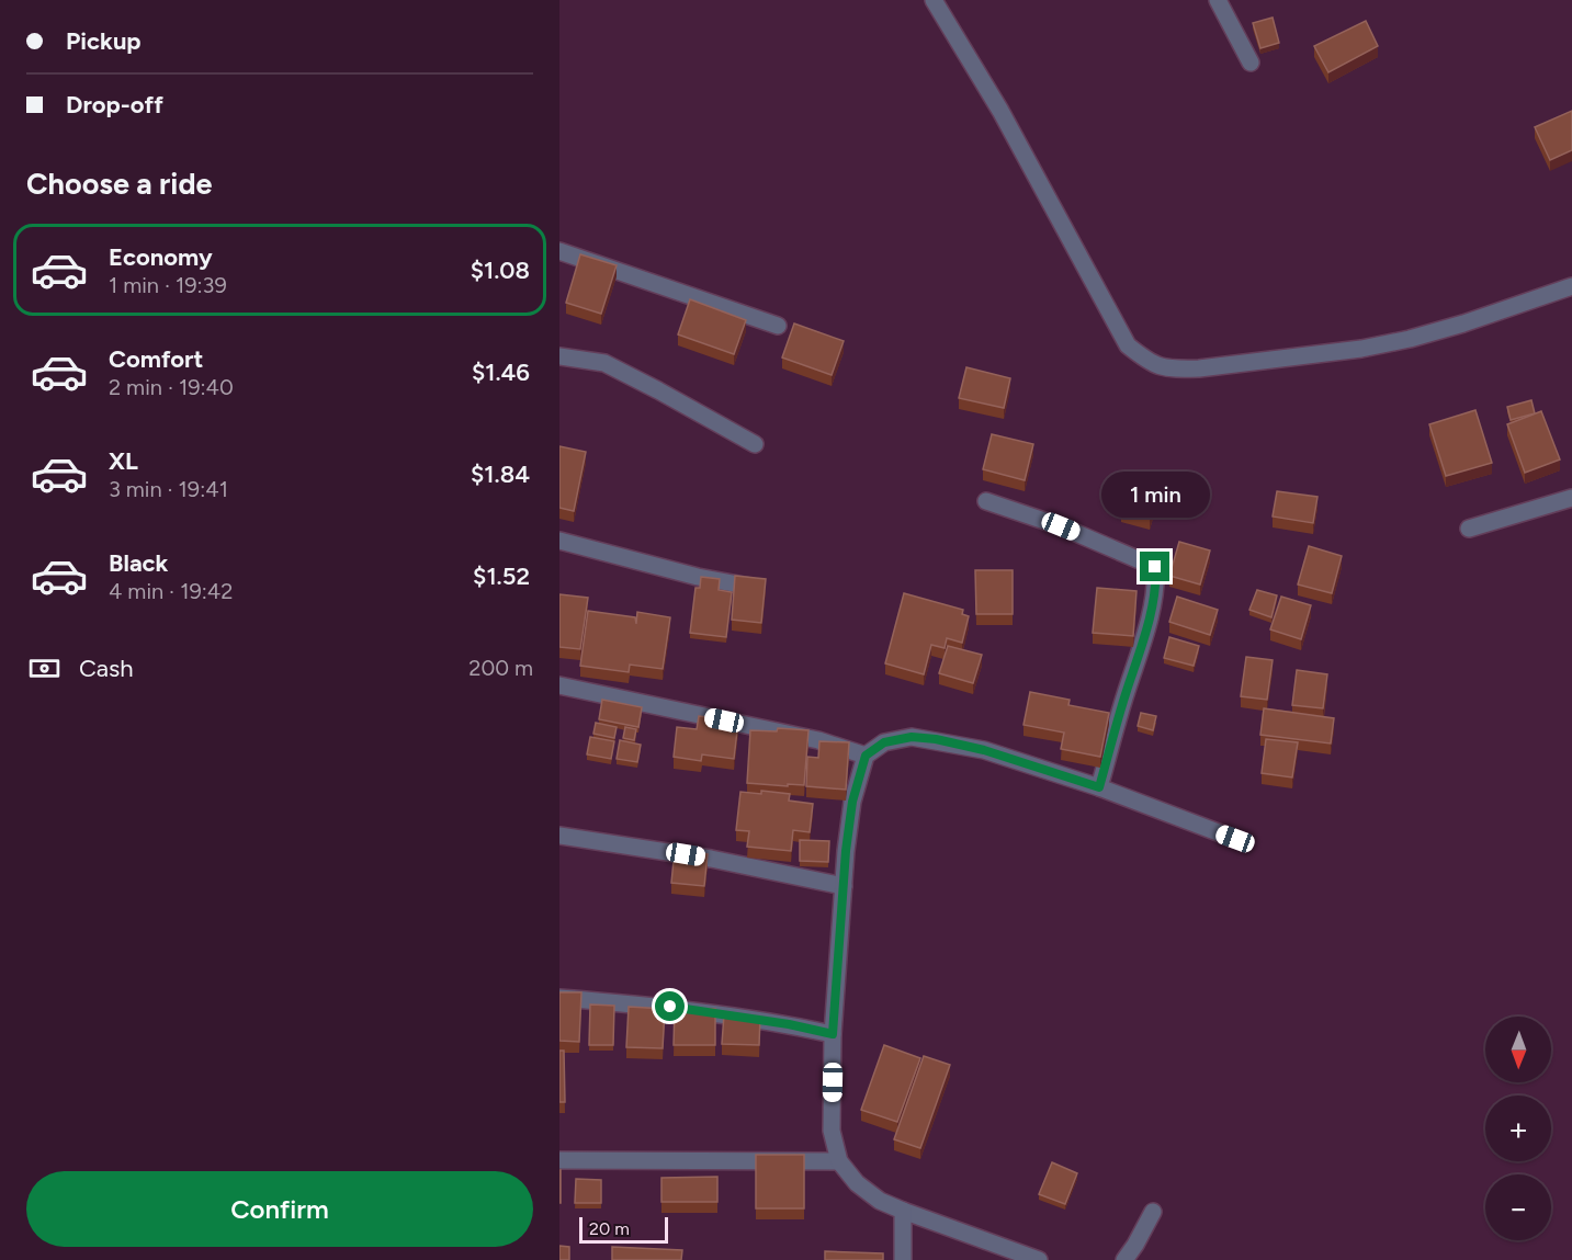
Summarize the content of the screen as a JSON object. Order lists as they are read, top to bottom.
{
  "scale_bar": "20 m",
  "north": "bottom",
  "page": {
    "banner": ["Pickup", "Drop-off"],
    "heading": "Choose a ride",
    "list": [
      {
        "name": "Economy",
        "note": "1 min · 19:39",
        "value": "$1.08"
      },
      {
        "name": "Comfort",
        "note": "2 min · 19:40",
        "value": "$1.46"
      },
      {
        "name": "XL",
        "note": "3 min · 19:41",
        "value": "$1.84"
      },
      {
        "name": "Black",
        "note": "4 min · 19:42",
        "value": "$1.52"
      }
    ],
    "bubble": "1 min",
    "pay": ["Cash", "200 m"],
    "map_buttons": ["+", "−"],
    "buttons": "Confirm",
    "scale": "20 m"
  }
}
